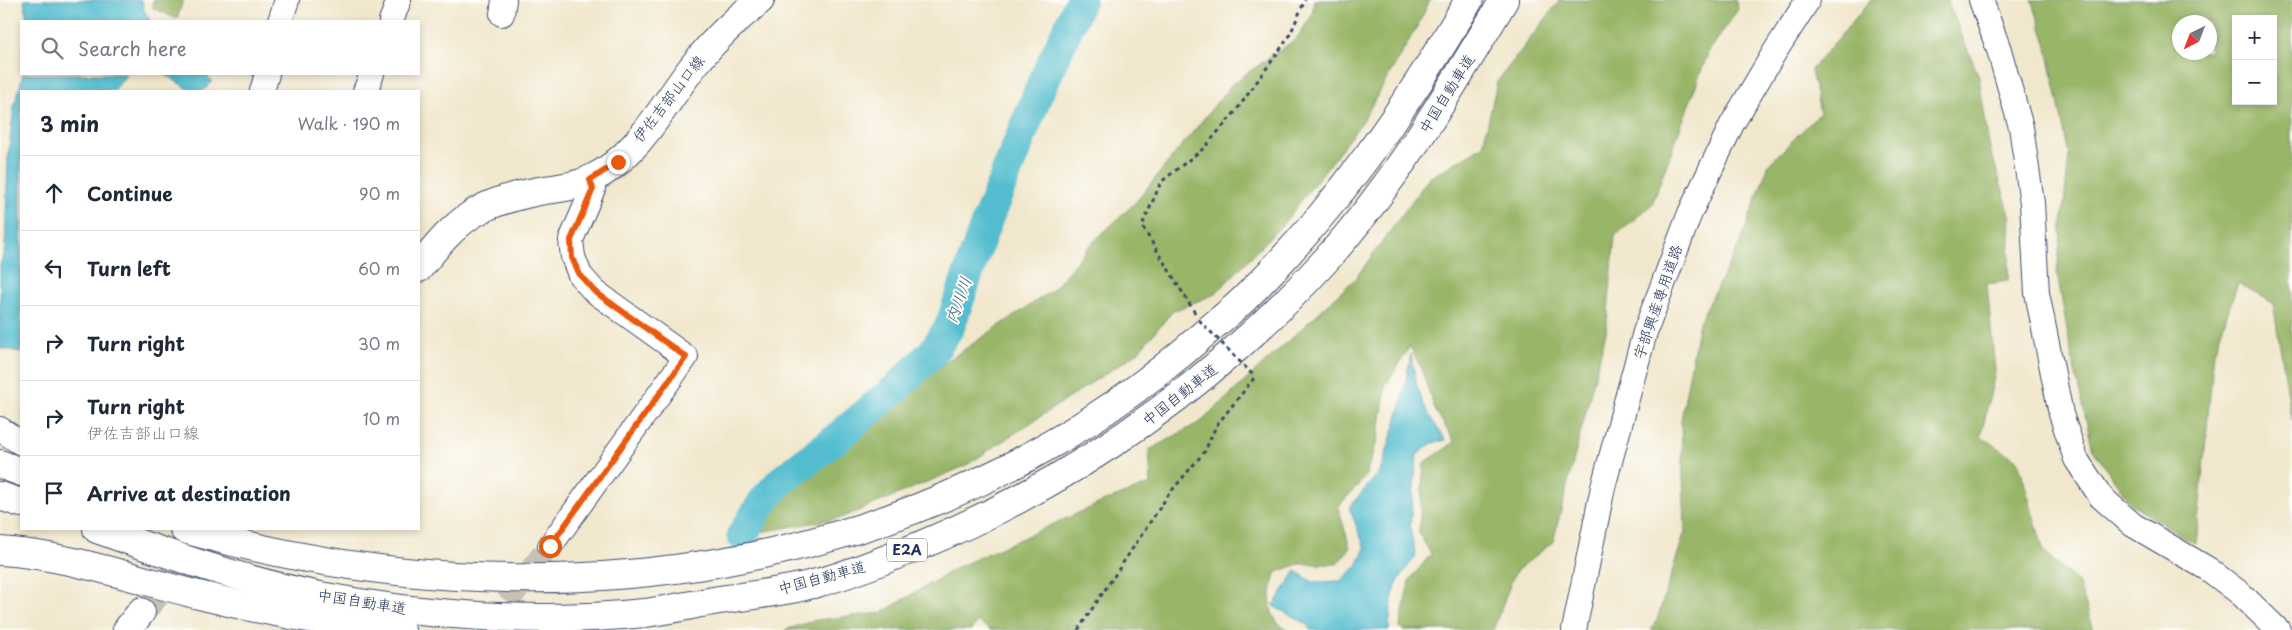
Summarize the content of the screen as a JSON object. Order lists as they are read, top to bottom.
{
  "streets": {
    "main road": ["中国自動車道", "伊佐吉部山口線", "E2A"],
    "street": ["宇部興産専用道路"]
  },
  "water": ["内川川"],
  "north": "bottom left",
  "page": {
    "map_buttons": ["+", "−"],
    "search": "Search here",
    "heading": ["3 min", "Walk · 190 m"],
    "list": [
      ["Continue", "90 m"],
      ["Turn left", "60 m"],
      ["Turn right", "30 m"],
      ["Turn right", "伊佐吉部山口線", "10 m"],
      "Arrive at destination"
    ]
  }
}
